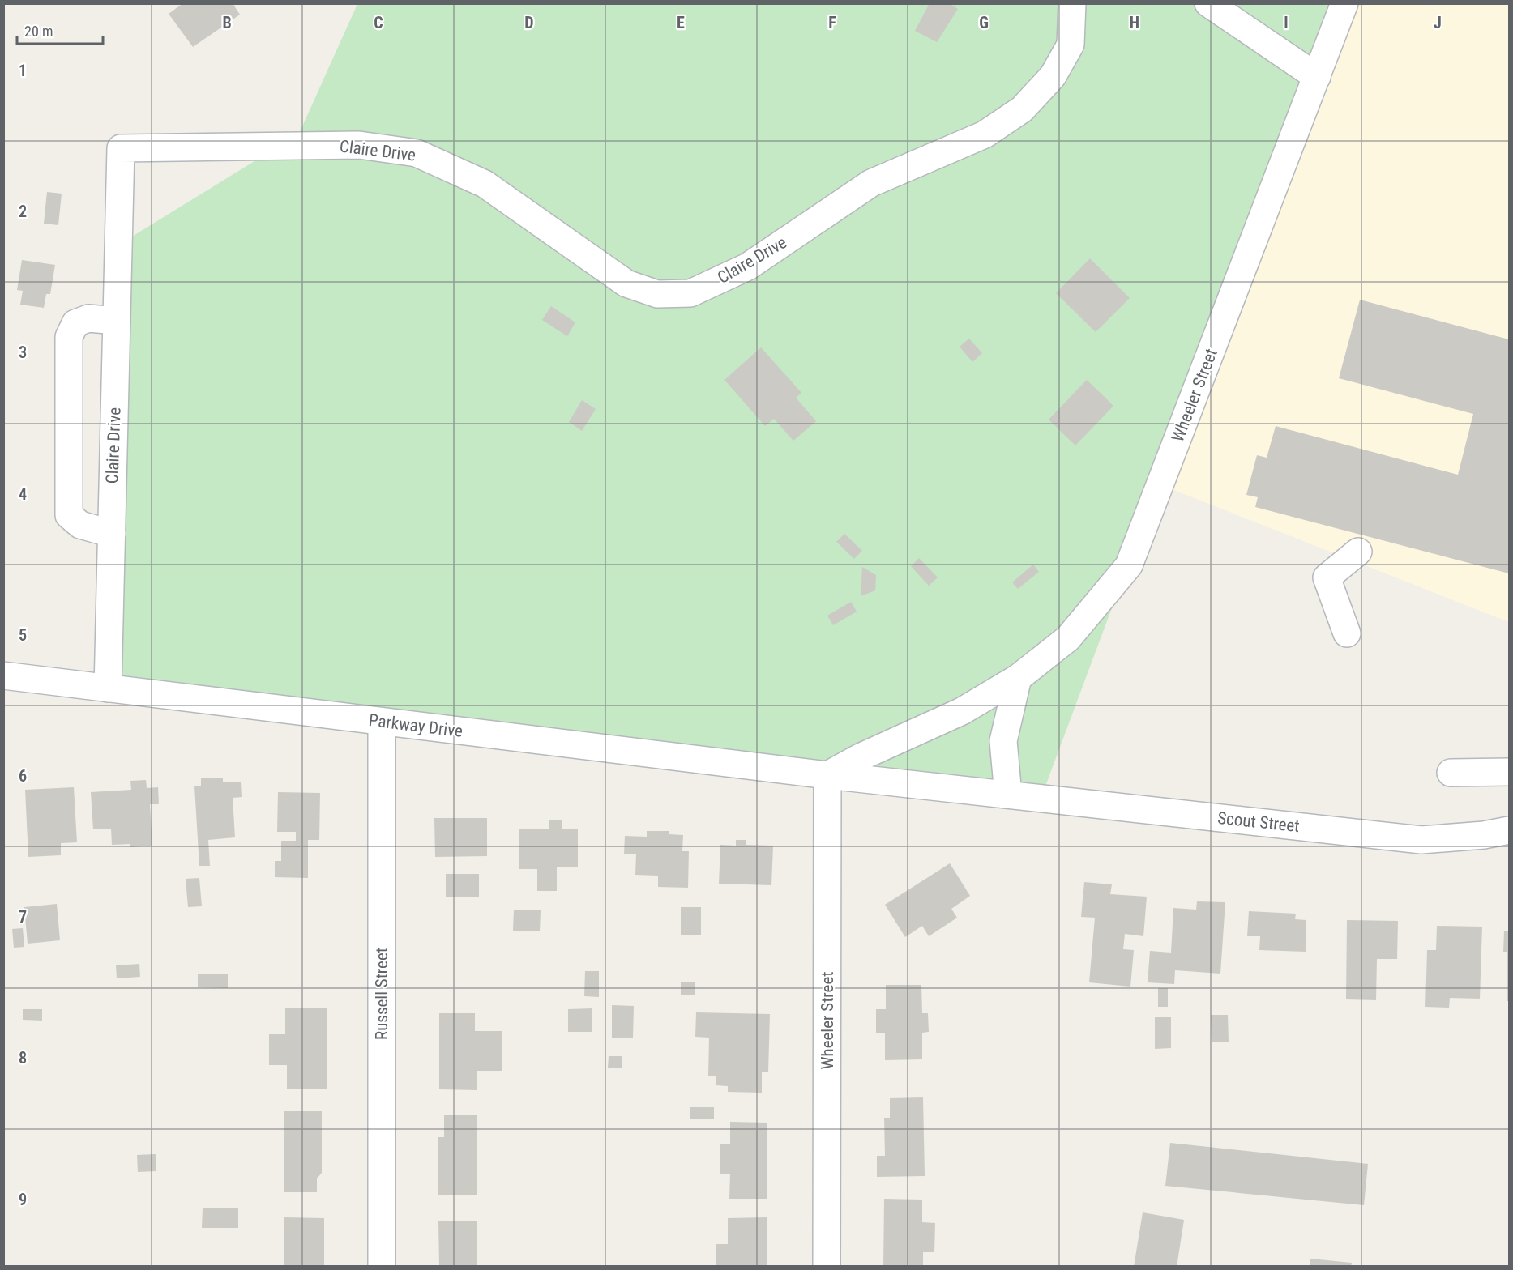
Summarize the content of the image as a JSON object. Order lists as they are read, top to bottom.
{
  "streets": {
    "street": [
      "Claire Drive",
      "Wheeler Street",
      "Parkway Drive",
      "Scout Street",
      "Russell Street"
    ]
  },
  "crossings": [
    ["Claire Drive", "Parkway Drive"],
    ["Wheeler Street", "Parkway Drive"],
    ["Parkway Drive", "Russell Street"]
  ],
  "scale_bar": "20 m",
  "grid": {
    "columns": [
      "B",
      "C",
      "D",
      "E",
      "F",
      "G",
      "H",
      "I",
      "J"
    ],
    "rows": [
      "1",
      "2",
      "3",
      "4",
      "5",
      "6",
      "7",
      "8",
      "9"
    ]
  }
}
